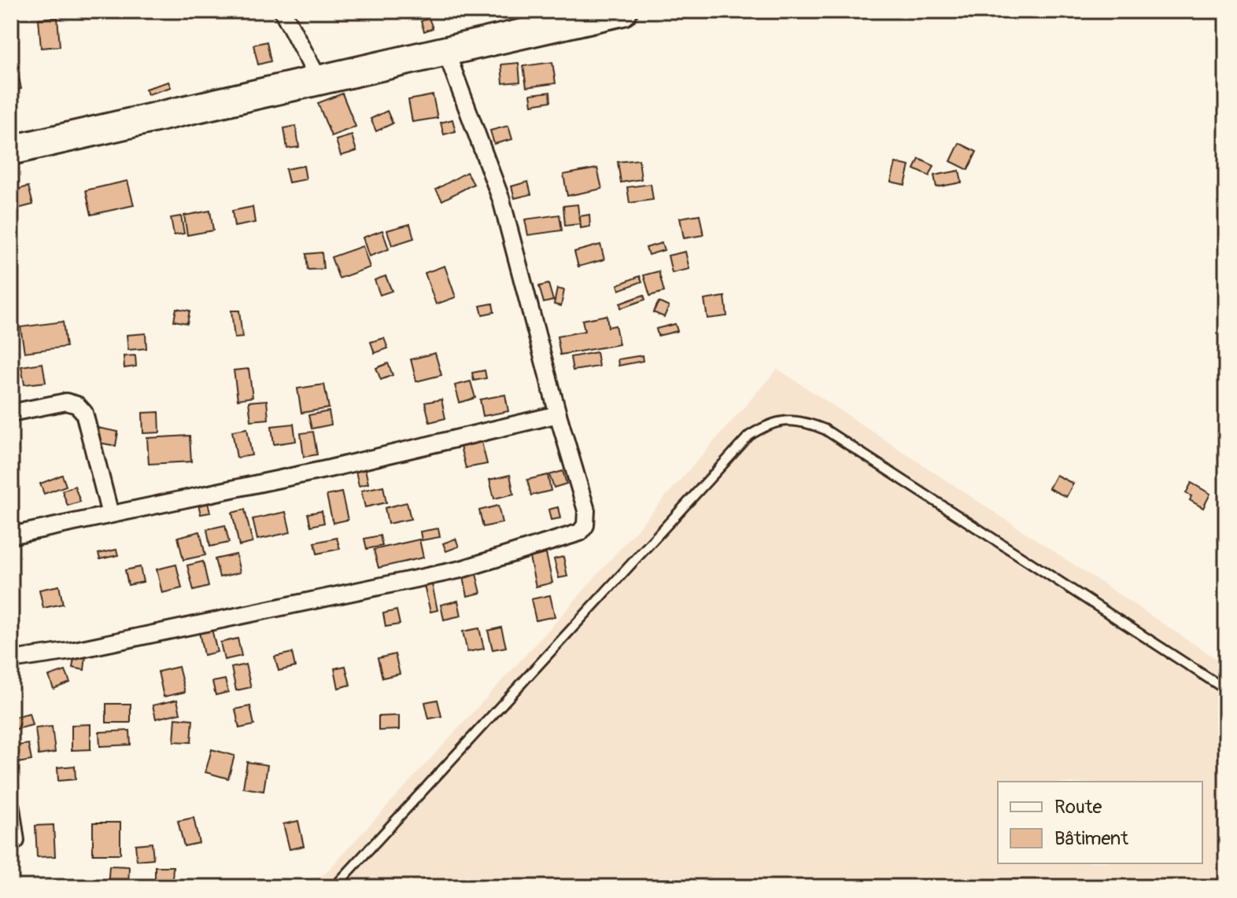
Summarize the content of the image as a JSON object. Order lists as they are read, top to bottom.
{
  "legend": ["Route", "Bâtiment"]
}
